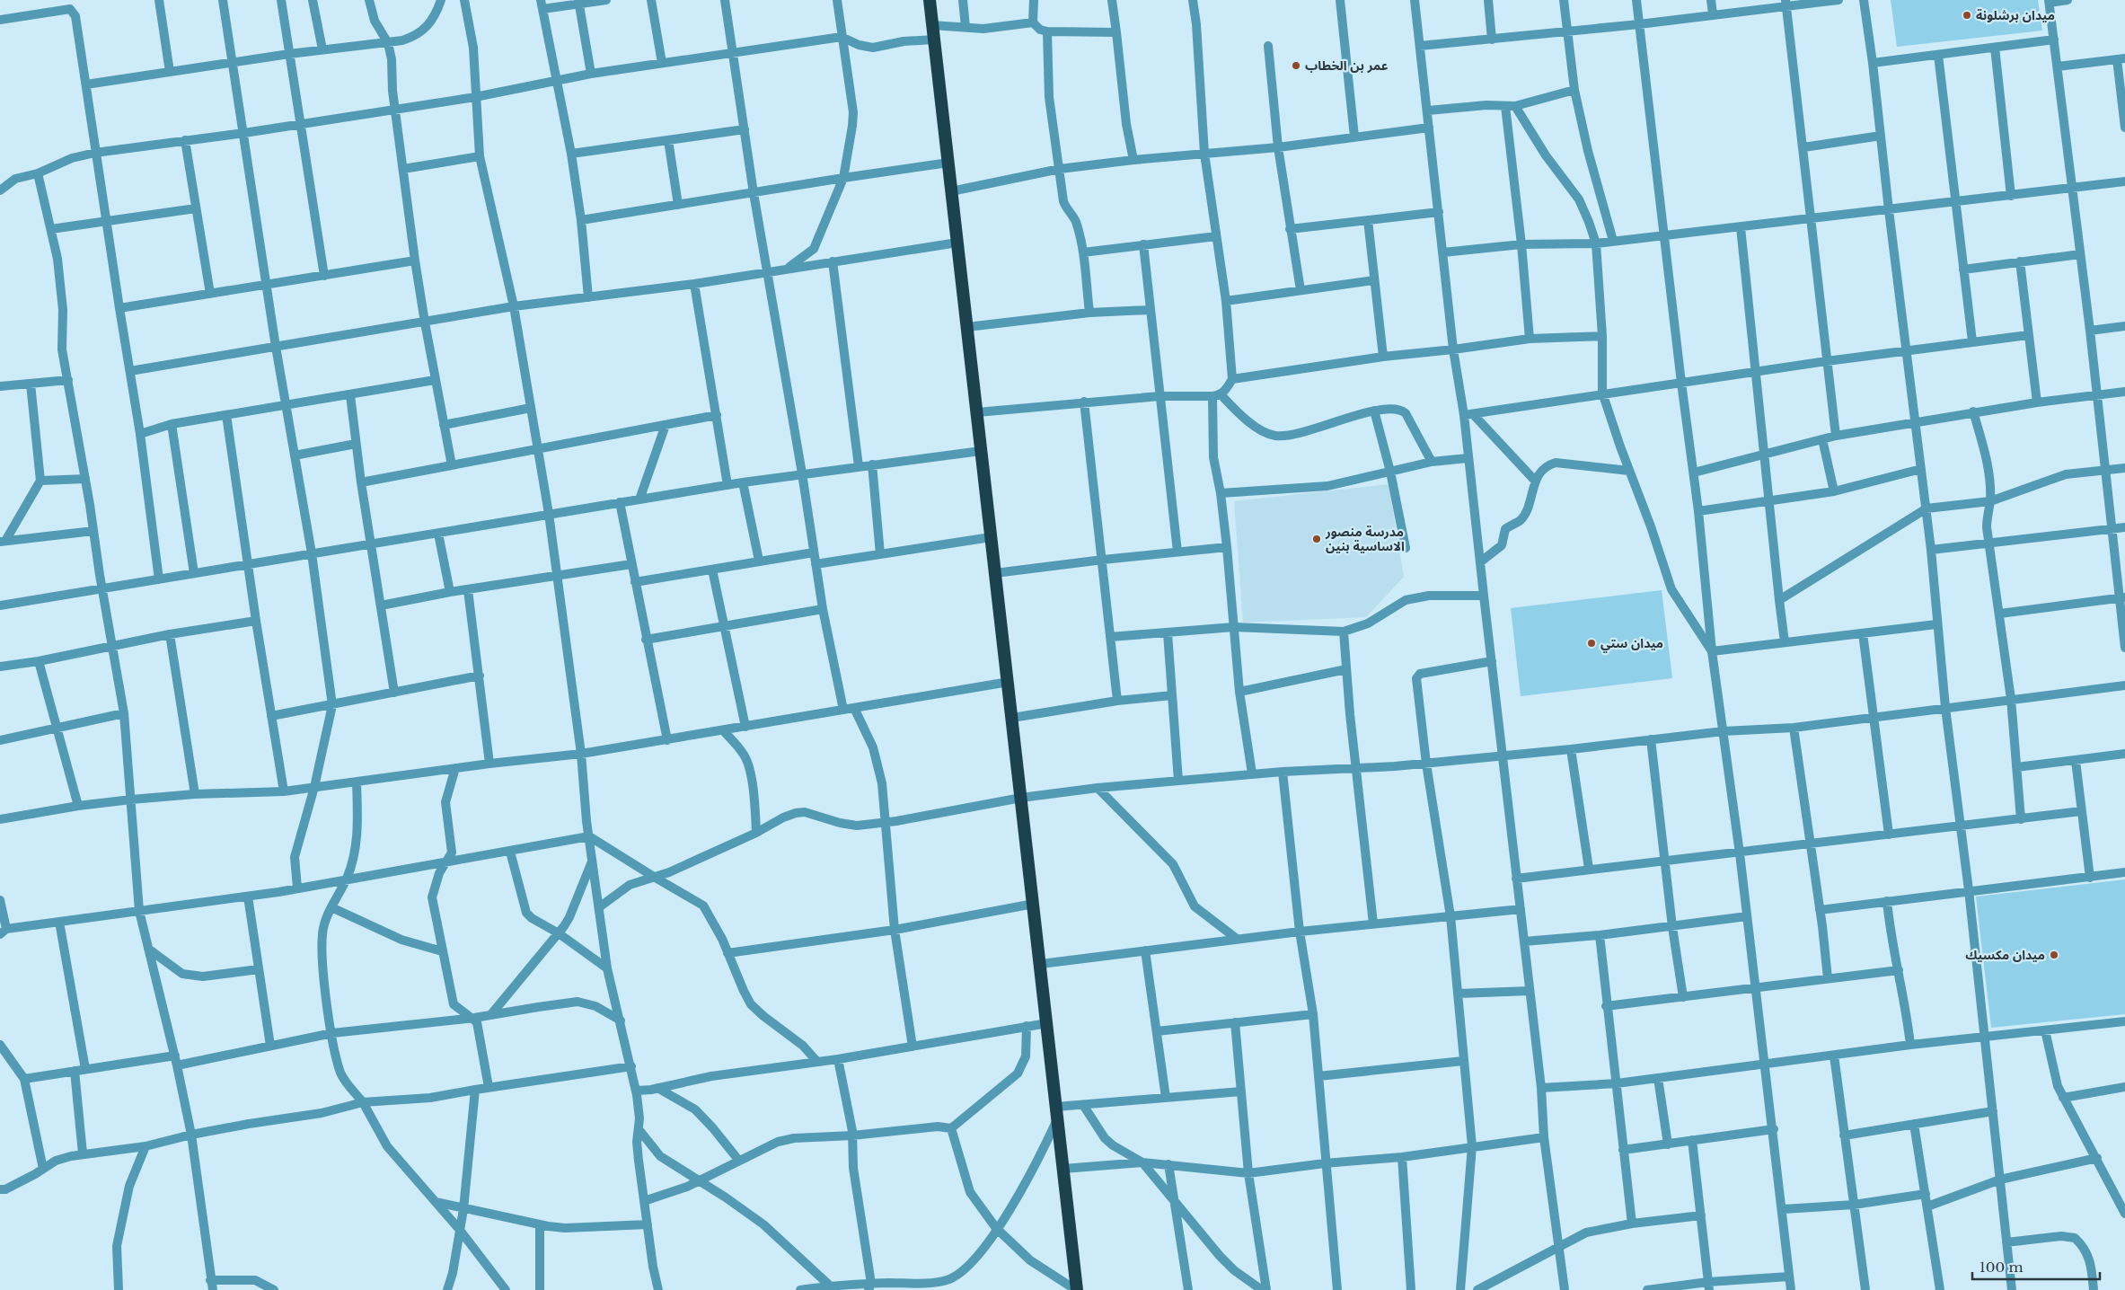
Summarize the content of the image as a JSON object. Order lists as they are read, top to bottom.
{
  "places": [
    "ميدان برشلونة",
    "عمر بن الخطاب",
    "مدرسة منصور الاساسية بنين",
    "ميدان ستي",
    "ميدان مكسيك"
  ],
  "scale_bar": "100 m"
}
